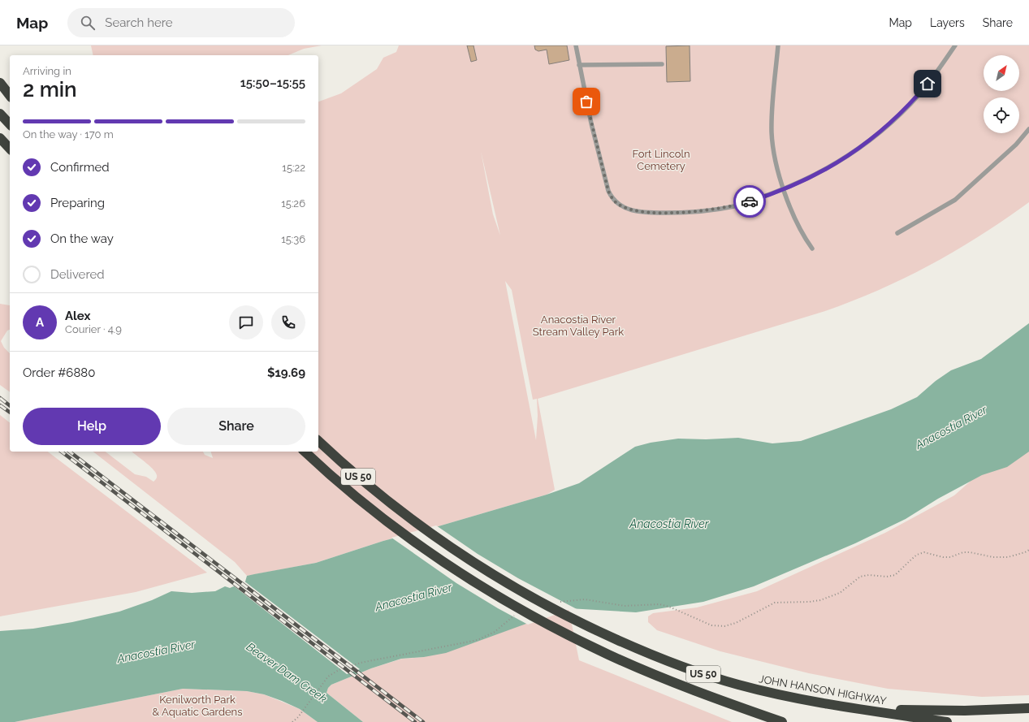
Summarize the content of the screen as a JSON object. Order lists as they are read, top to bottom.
{
  "streets": {
    "highway": ["US 50", "JOHN HANSON HIGHWAY"]
  },
  "water": ["Anacostia River", "Beaver Dam Creek"],
  "parks": ["Fort Lincoln Cemetery", "Anacostia River Stream Valley Park", "Kenilworth Park & Aquatic Gardens"],
  "north": "top right",
  "page": {
    "header": "Map",
    "search": "Search here",
    "nav": ["Map", "Layers", "Share"],
    "heading": ["2 min", "Arriving in", "15:50–15:55"],
    "panel": [
      "Alex",
      "Courier · 4.9",
      "Order #6880",
      "$19.69"
    ],
    "bar": "On the way · 170 m",
    "list": [
      ["Confirmed", "15:22"],
      ["Preparing", "15:26"],
      ["On the way", "15:36"],
      "Delivered"
    ],
    "round": "A",
    "buttons": ["Help", "Share"]
  }
}
